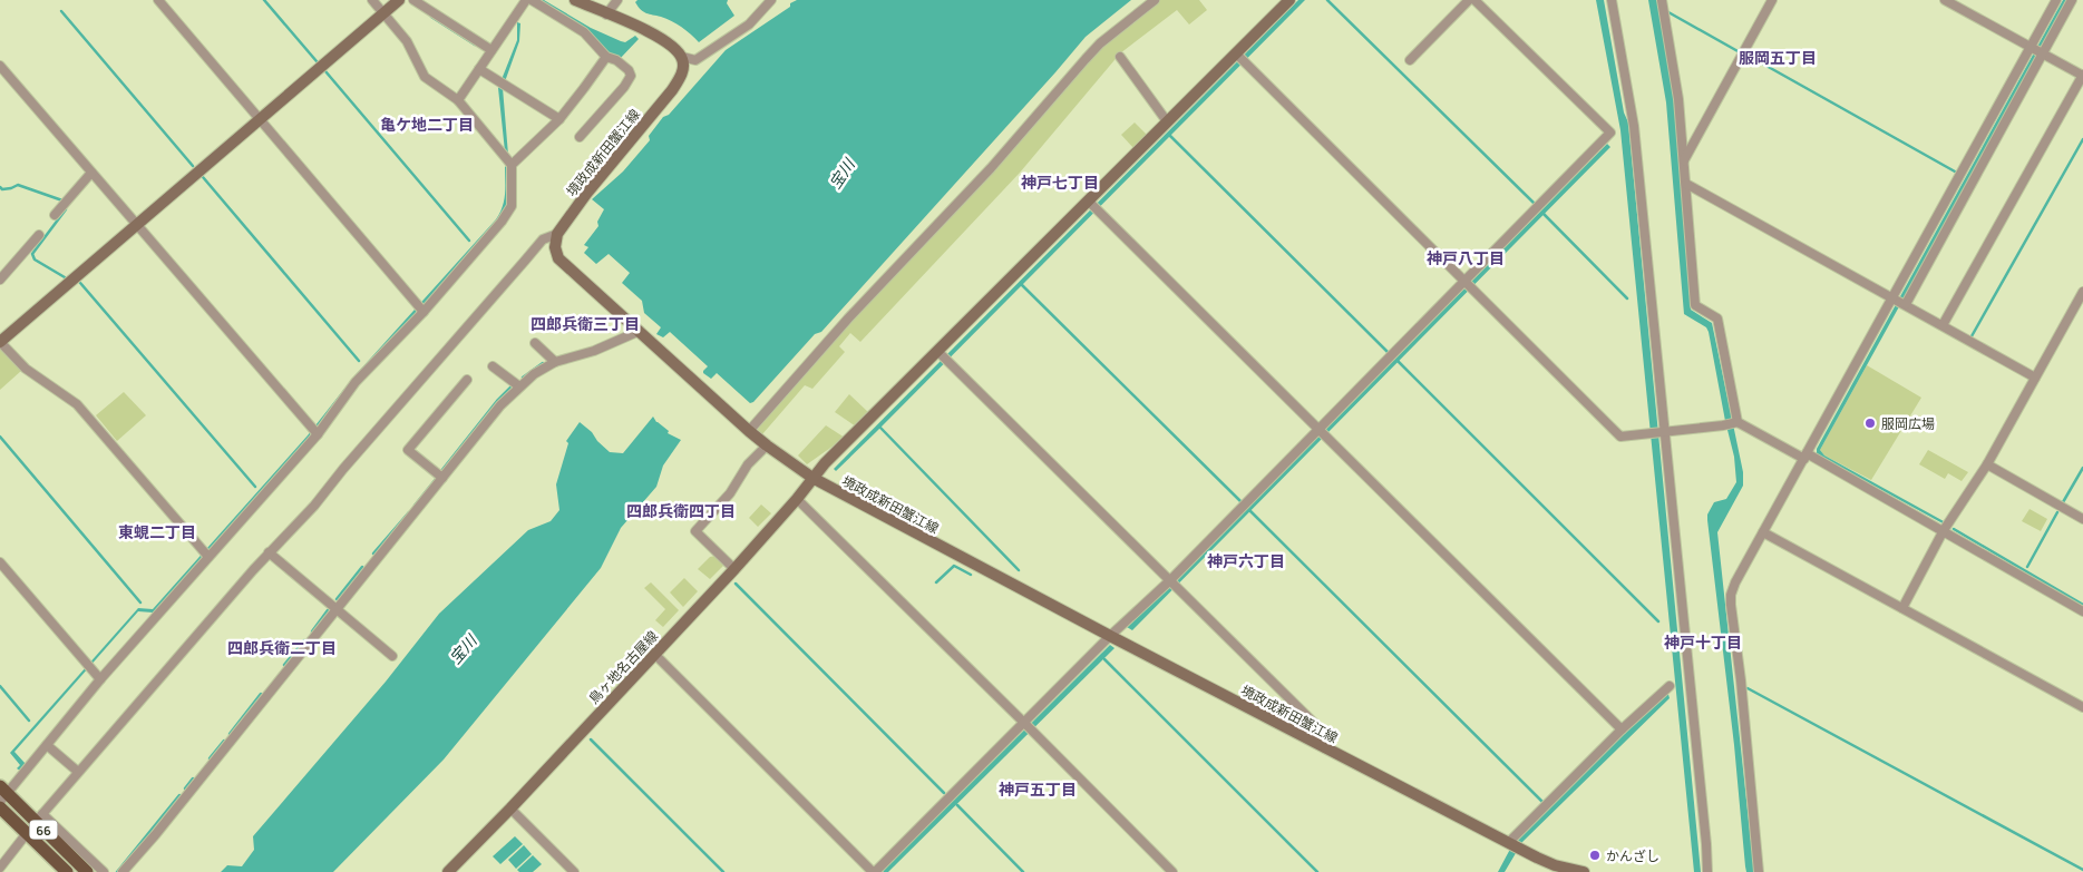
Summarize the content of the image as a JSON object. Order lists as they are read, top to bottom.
{
  "streets": {
    "main road": ["境政成新田蟹江線", "鳥ヶ地名古屋線", "66"]
  },
  "crossings": [
    ["境政成新田蟹江線", "鳥ヶ地名古屋線"]
  ],
  "districts": [
    "服岡五丁目",
    "亀ケ地二丁目",
    "神戸七丁目",
    "神戸八丁目",
    "四郎兵衛三丁目",
    "四郎兵衛四丁目",
    "東蜆二丁目",
    "神戸六丁目",
    "神戸十丁目",
    "四郎兵衛二丁目",
    "神戸五丁目"
  ],
  "water": ["宝川"],
  "places": ["服岡広場", "かんざし"]
}
